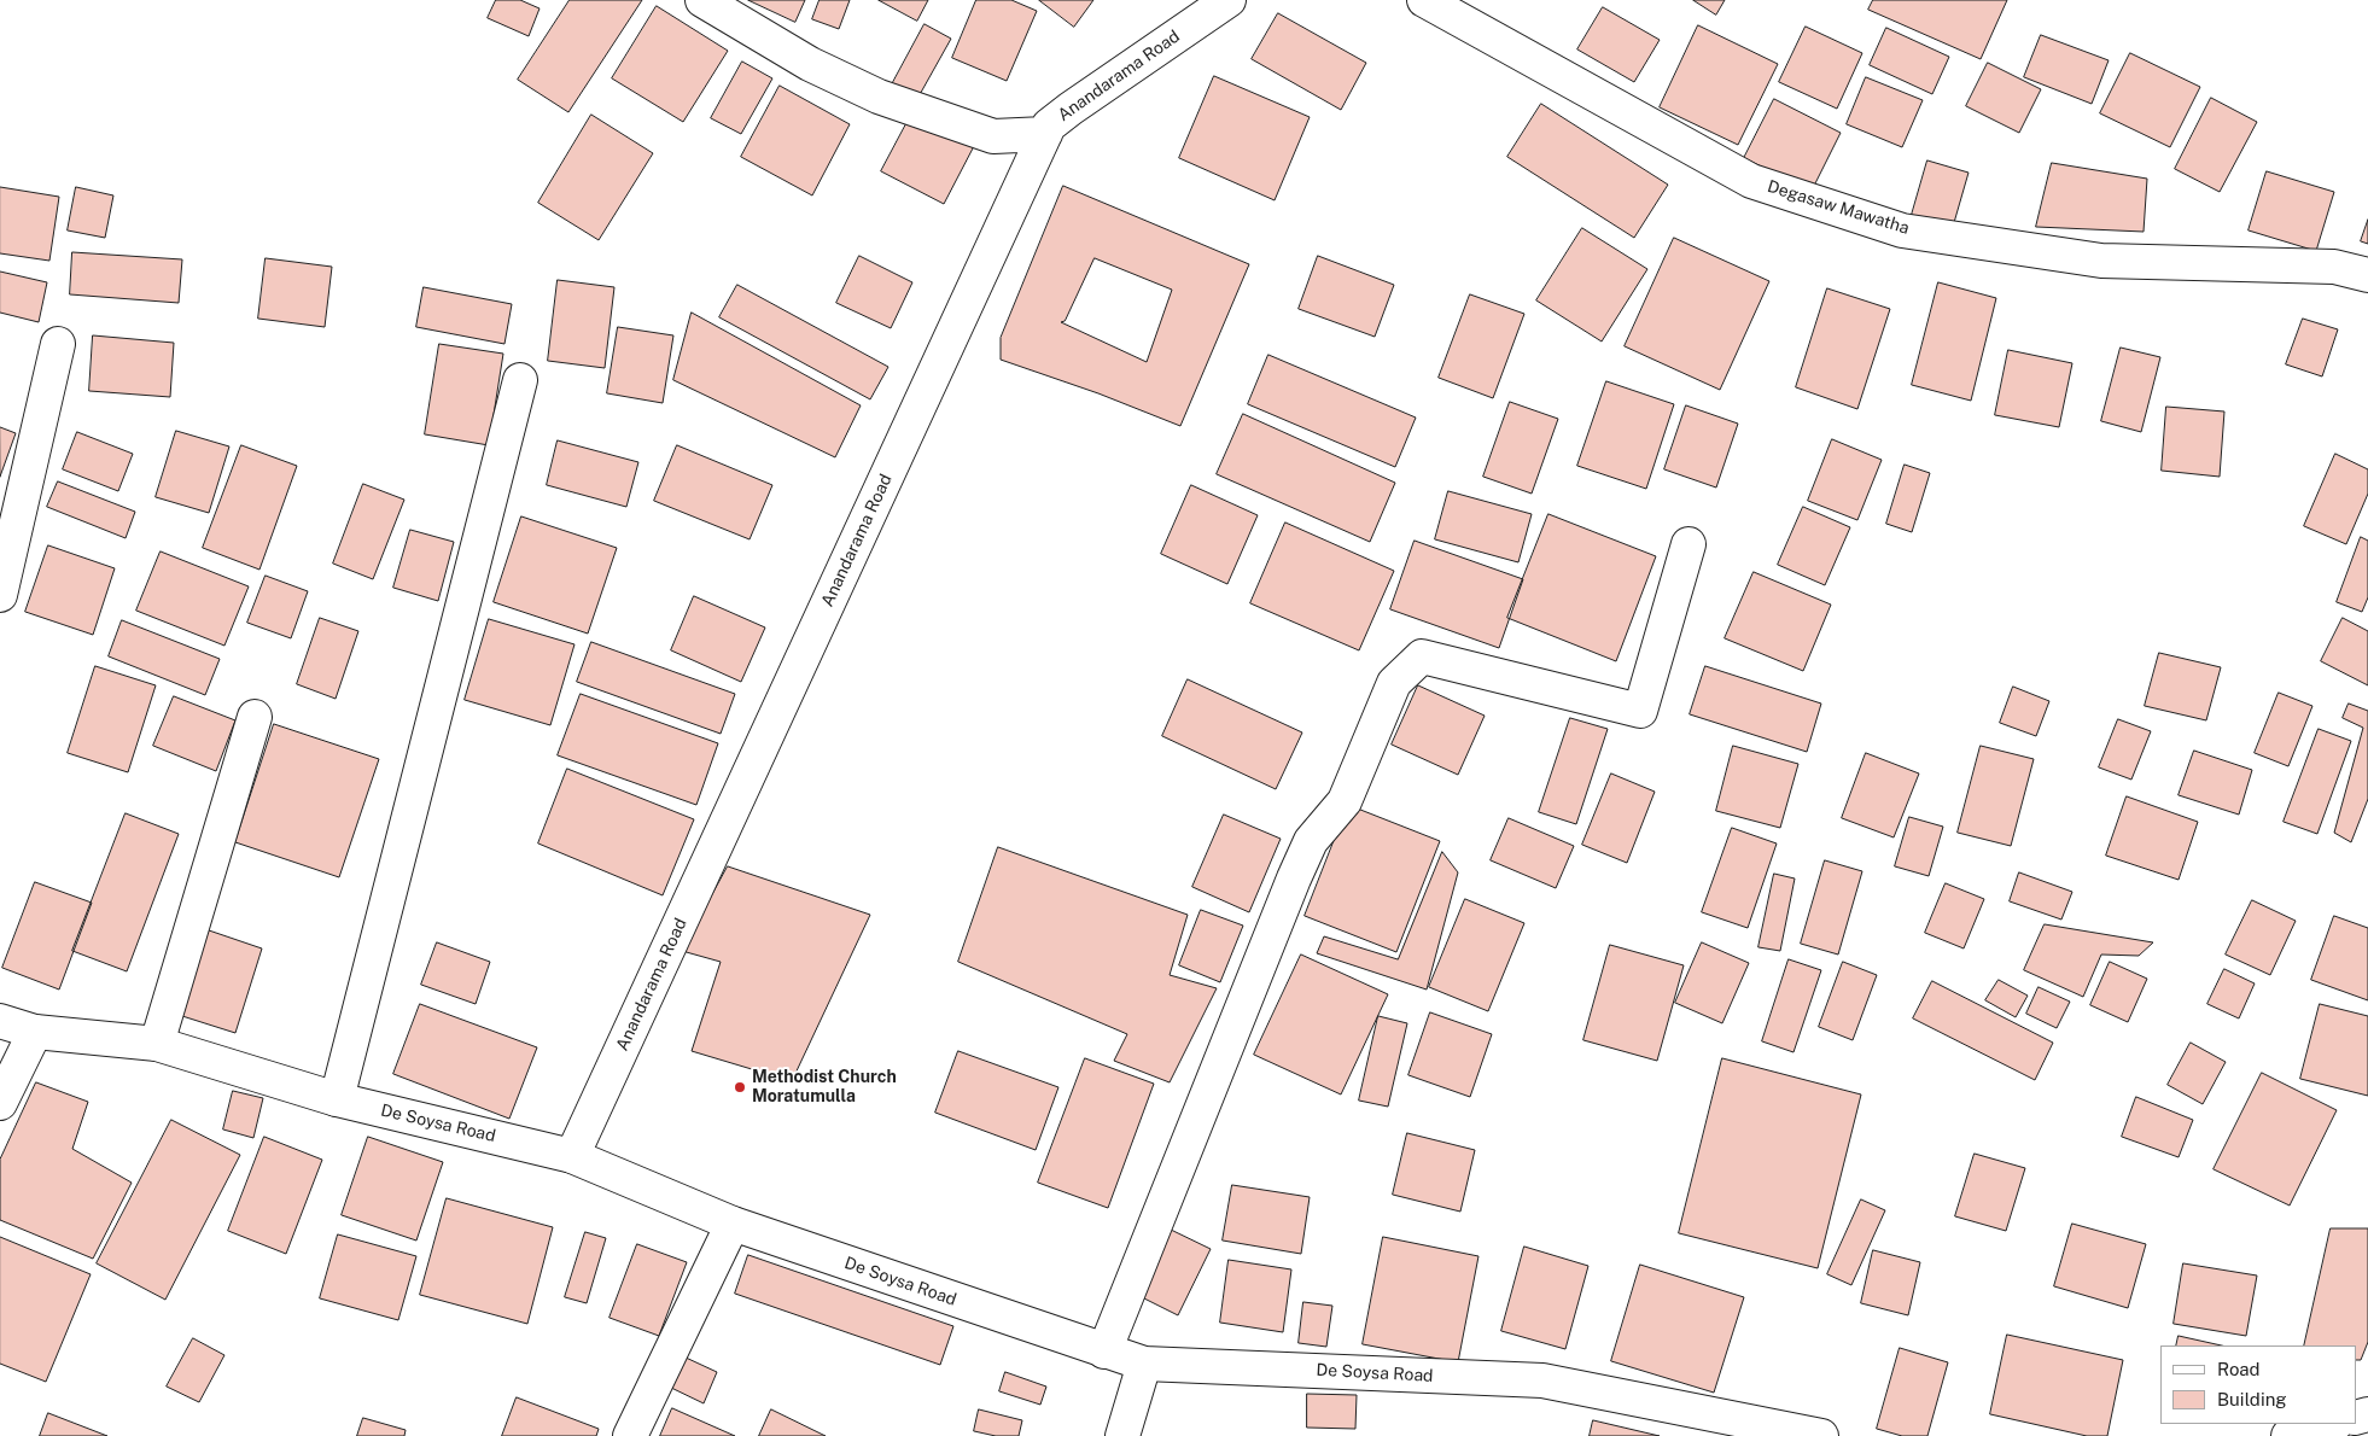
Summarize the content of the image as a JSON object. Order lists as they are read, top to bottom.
{
  "streets": {
    "street": ["Anandarama Road", "Degasaw Mawatha", "De Soysa Road"]
  },
  "crossings": [
    ["Anandarama Road", "De Soysa Road"]
  ],
  "places": ["Methodist Church Moratumulla"],
  "legend": ["Road", "Building"]
}
